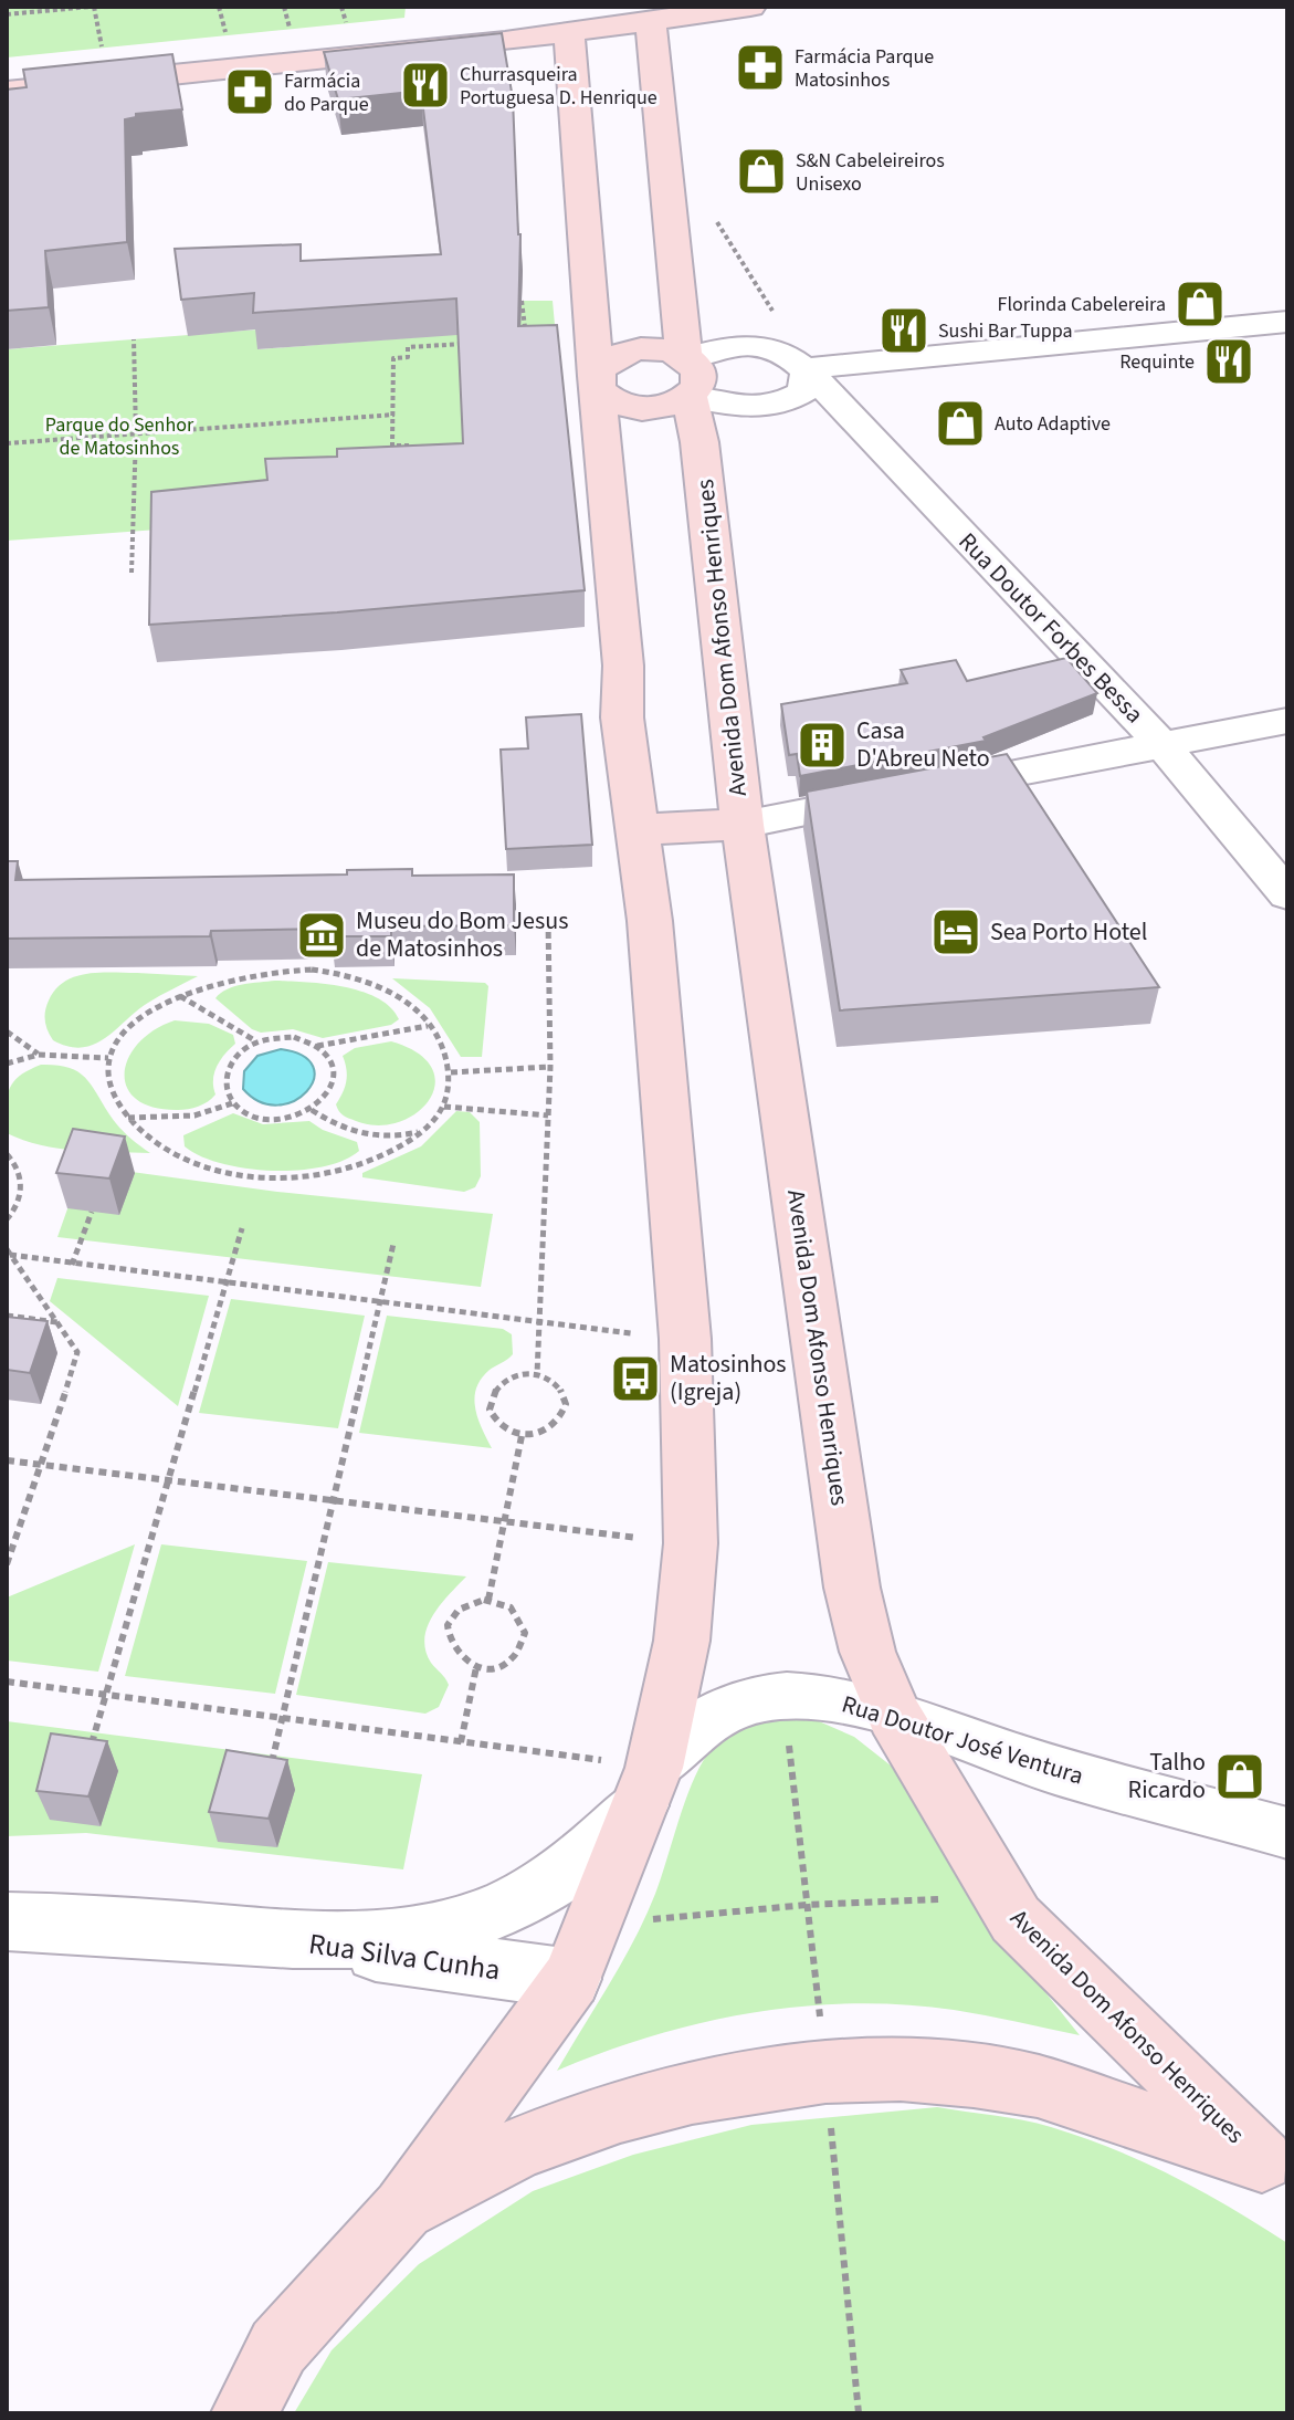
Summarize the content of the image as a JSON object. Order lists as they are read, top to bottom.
{
  "streets": {
    "main road": ["Avenida Dom Afonso Henriques"],
    "street": ["Rua Doutor Forbes Bessa", "Rua Doutor José Ventura", "Rua Silva Cunha"]
  },
  "crossings": [
    ["Avenida Dom Afonso Henriques", "Rua Doutor José Ventura"],
    ["Rua Doutor José Ventura", "Rua Silva Cunha"]
  ],
  "parks": ["Parque do Senhor de Matosinhos"],
  "places": {
    "pharmacy": ["Farmácia Parque Matosinhos", "Farmácia do Parque"],
    "restaurant": ["Churrasqueira Portuguesa D. Henrique", "Sushi Bar Tuppa", "Requinte"],
    "shop": [
      "S&N Cabeleireiros Unisexo",
      "Florinda Cabelereira",
      "Auto Adaptive",
      "Talho Ricardo"
    ],
    "building": ["Casa D'Abreu Neto"],
    "hotel": ["Sea Porto Hotel"],
    "museum": ["Museu do Bom Jesus de Matosinhos"],
    "bus stop": ["Matosinhos (Igreja)"]
  }
}
